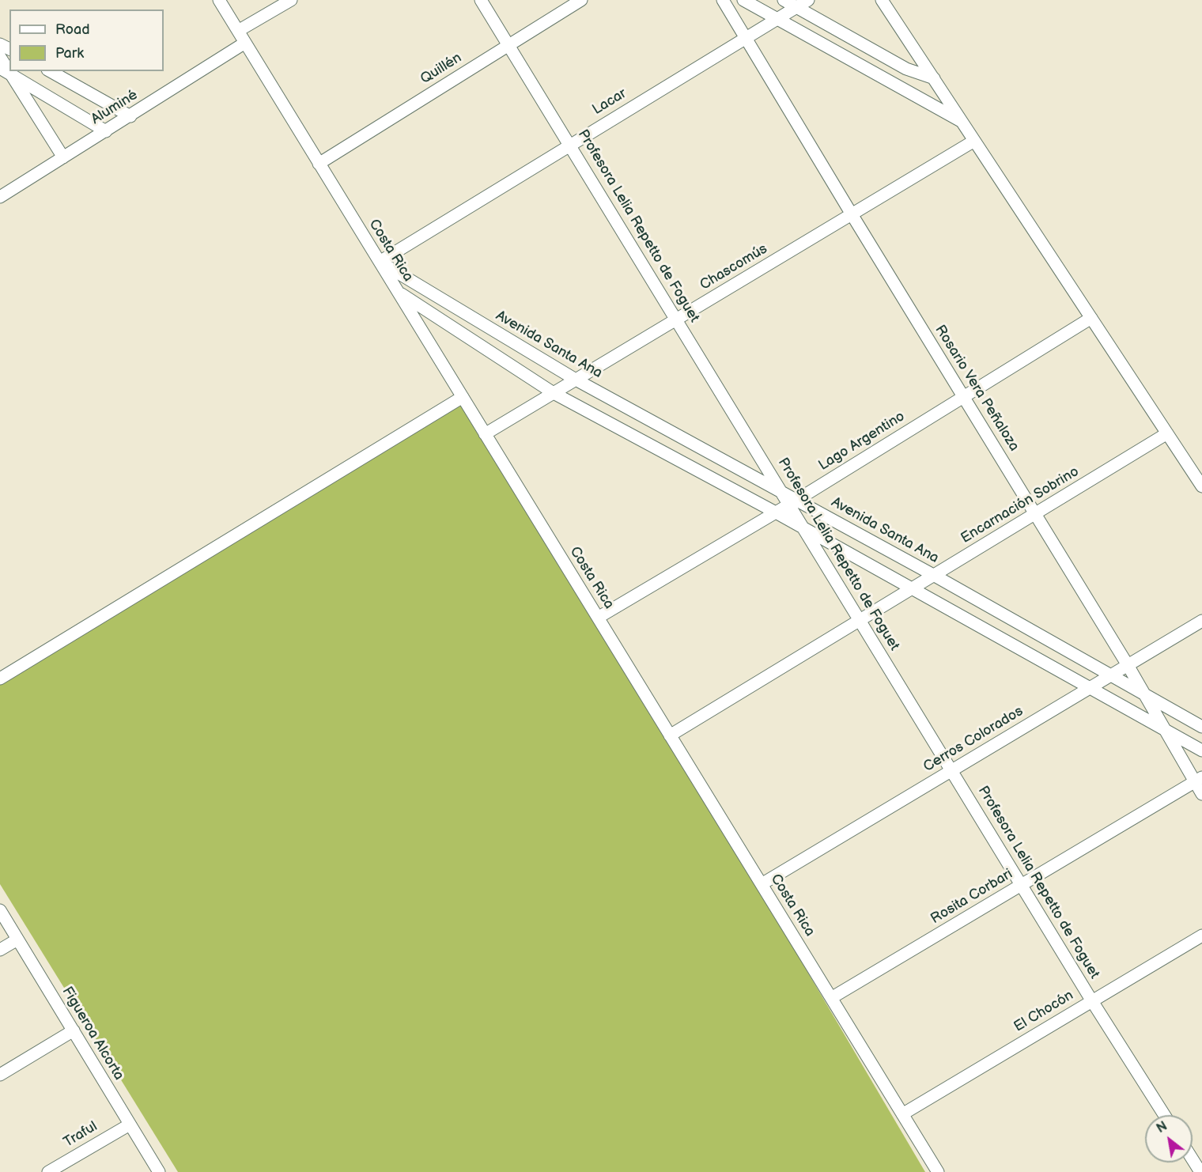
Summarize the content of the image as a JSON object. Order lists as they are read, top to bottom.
{
  "streets": {
    "street": [
      "Quillén",
      "Lacar",
      "Aluminé",
      "Profesora Lelia Repetto de Foguet",
      "Costa Rica",
      "Chascomús",
      "Avenida Santa Ana",
      "Rosario Vera Peñaloza",
      "Lago Argentino",
      "Encarnación Sobrino",
      "Cerros Colorados",
      "Rosita Corbari",
      "El Chocón",
      "Figueroa Alcorta",
      "Traful"
    ]
  },
  "crossings": [
    ["Quillén", "Profesora Lelia Repetto de Foguet"],
    ["Quillén", "Costa Rica"],
    ["Lacar", "Profesora Lelia Repetto de Foguet"],
    ["Lacar", "Costa Rica"],
    ["Lacar", "Avenida Santa Ana"],
    ["Lacar", "Rosario Vera Peñaloza"],
    ["Aluminé", "Costa Rica"],
    ["Profesora Lelia Repetto de Foguet", "Chascomús"],
    ["Profesora Lelia Repetto de Foguet", "Avenida Santa Ana"],
    ["Profesora Lelia Repetto de Foguet", "Lago Argentino"],
    ["Profesora Lelia Repetto de Foguet", "Encarnación Sobrino"],
    ["Profesora Lelia Repetto de Foguet", "Cerros Colorados"],
    ["Profesora Lelia Repetto de Foguet", "Rosita Corbari"],
    ["Profesora Lelia Repetto de Foguet", "El Chocón"],
    ["Costa Rica", "Chascomús"],
    ["Costa Rica", "Avenida Santa Ana"],
    ["Costa Rica", "Lago Argentino"],
    ["Costa Rica", "Encarnación Sobrino"],
    ["Costa Rica", "Cerros Colorados"],
    ["Costa Rica", "Rosita Corbari"],
    ["Costa Rica", "El Chocón"],
    ["Chascomús", "Avenida Santa Ana"],
    ["Chascomús", "Rosario Vera Peñaloza"],
    ["Avenida Santa Ana", "Rosario Vera Peñaloza"],
    ["Avenida Santa Ana", "Lago Argentino"],
    ["Avenida Santa Ana", "Encarnación Sobrino"],
    ["Avenida Santa Ana", "Cerros Colorados"],
    ["Rosario Vera Peñaloza", "Lago Argentino"],
    ["Rosario Vera Peñaloza", "Encarnación Sobrino"],
    ["Rosario Vera Peñaloza", "Cerros Colorados"],
    ["Rosario Vera Peñaloza", "Rosita Corbari"],
    ["Figueroa Alcorta", "Traful"]
  ],
  "legend": ["Road", "Park"],
  "north": "top left"
}
